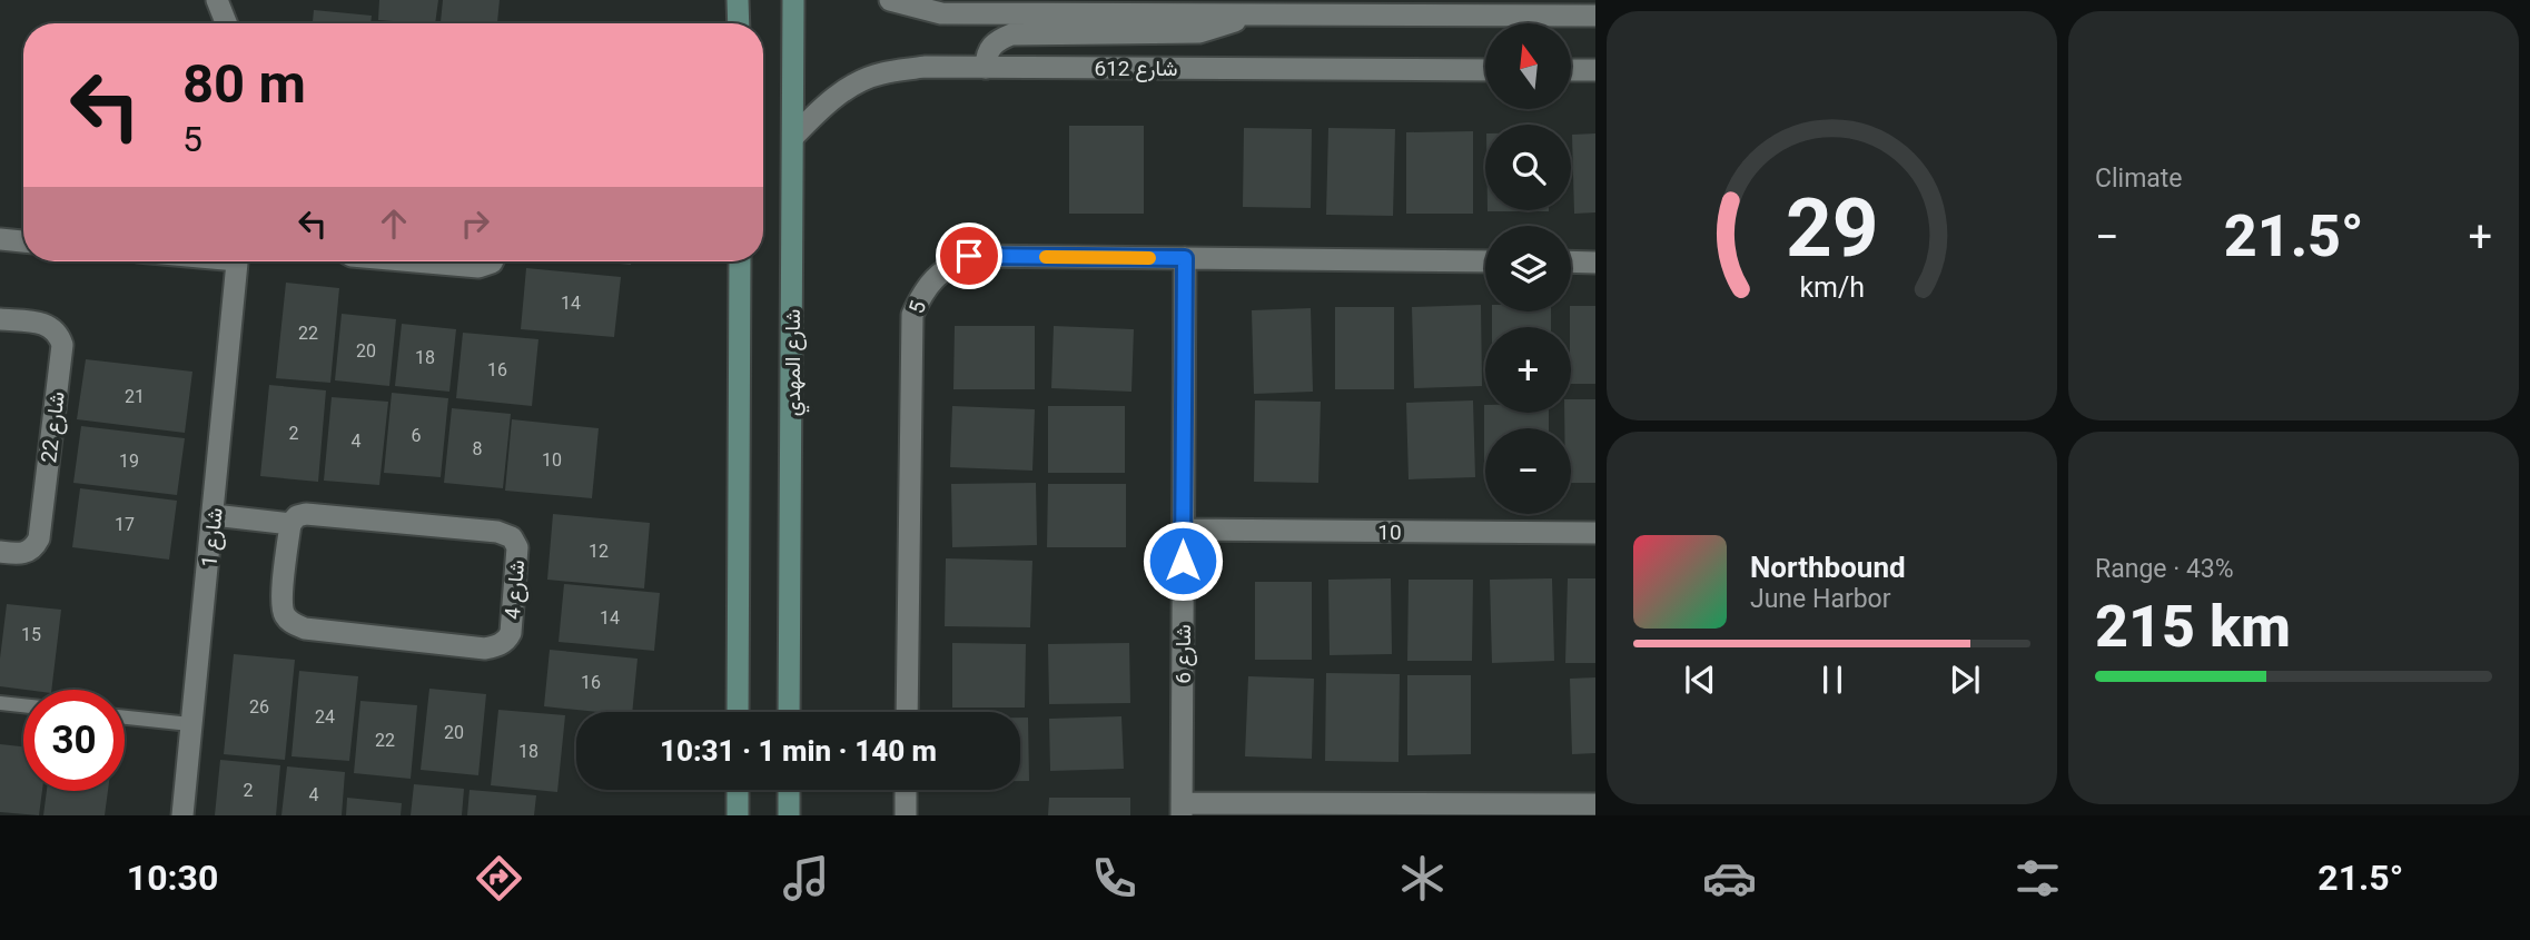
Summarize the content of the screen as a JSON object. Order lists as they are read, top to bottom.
{
  "streets": {
    "main road": ["شارع المهدي"],
    "street": [
      "شارع 612",
      "5",
      "شارع 22",
      "10",
      "شارع 1",
      "شارع 4",
      "شارع 6"
    ]
  },
  "crossings": [
    ["شارع 612", "شارع المهدي"],
    ["5", "شارع 6"],
    ["10", "شارع 6"],
    ["شارع 1", "شارع 4"]
  ],
  "house_numbers": [
    "14",
    "22",
    "20",
    "18",
    "16",
    "21",
    "2",
    "6",
    "4",
    "8",
    "10",
    "19",
    "17",
    "12",
    "14",
    "15",
    "16",
    "26",
    "24",
    "20",
    "22",
    "18",
    "2",
    "4"
  ],
  "north": "top",
  "page": {
    "tile": [
      "Climate",
      ["Range · 43%", "215 km"]
    ],
    "map_buttons": ["+", "−"],
    "turn": ["80 m", "5"],
    "heat": ["−", "21.5°", "+"],
    "song": ["Northbound", "June Harbor"],
    "limit": "30",
    "trip": "10:31 · 1 min · 140 m",
    "tabs": ["10:30", "21.5°"],
    "gauge": ["29", "km/h"]
  }
}
